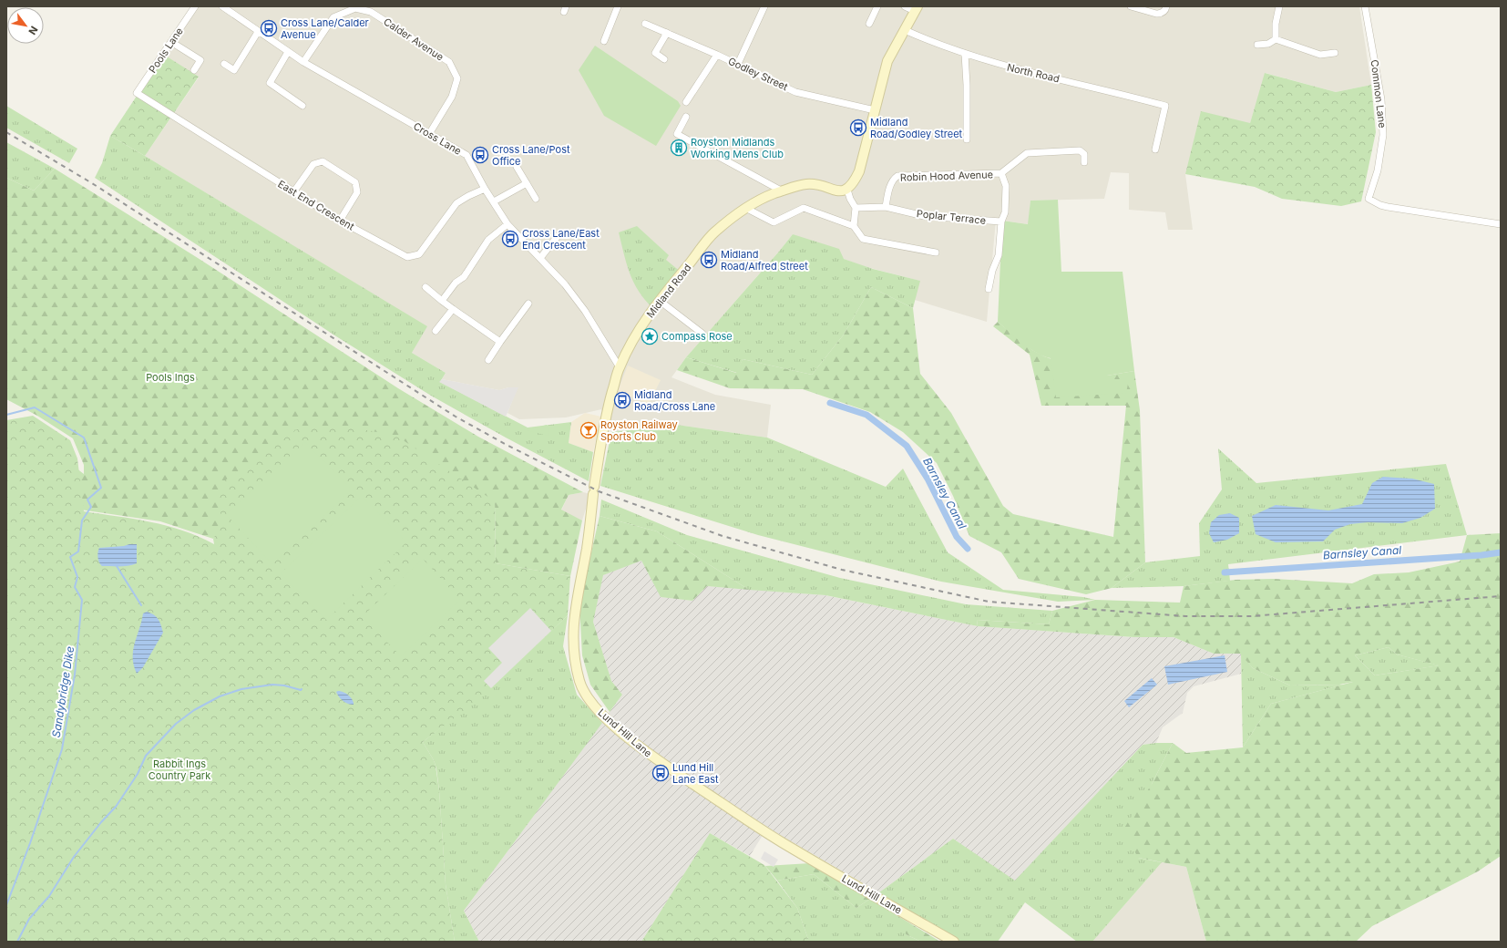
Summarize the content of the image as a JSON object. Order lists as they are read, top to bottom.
{
  "streets": {
    "main road": ["Midland Road", "Lund Hill Lane"],
    "street": [
      "Calder Avenue",
      "Pools Lane",
      "North Road",
      "Godley Street",
      "Common Lane",
      "Cross Lane",
      "Robin Hood Avenue",
      "East End Crescent",
      "Poplar Terrace"
    ]
  },
  "crossings": [
    ["Calder Avenue", "Cross Lane"],
    ["Pools Lane", "East End Crescent"],
    ["Cross Lane", "East End Crescent"],
    ["Cross Lane", "Midland Road"],
    ["Cross Lane", "Lund Hill Lane"],
    ["Robin Hood Avenue", "Poplar Terrace"],
    ["Midland Road", "Lund Hill Lane"]
  ],
  "water": ["Barnsley Canal", "Sandybridge Dike"],
  "parks": ["Pools Ings", "Rabbit Ings Country Park"],
  "places": {
    "bus stop": [
      "Cross Lane/Calder Avenue",
      "Midland Road/Godley Street",
      "Cross Lane/Post Office",
      "Cross Lane/East End Crescent",
      "Midland Road/Alfred Street",
      "Midland Road/Cross Lane",
      "Lund Hill Lane East"
    ],
    "building": ["Royston Midlands Working Mens Club"],
    "place": ["Compass Rose"],
    "bar": ["Royston Railway Sports Club"]
  },
  "north": "bottom right"
}
